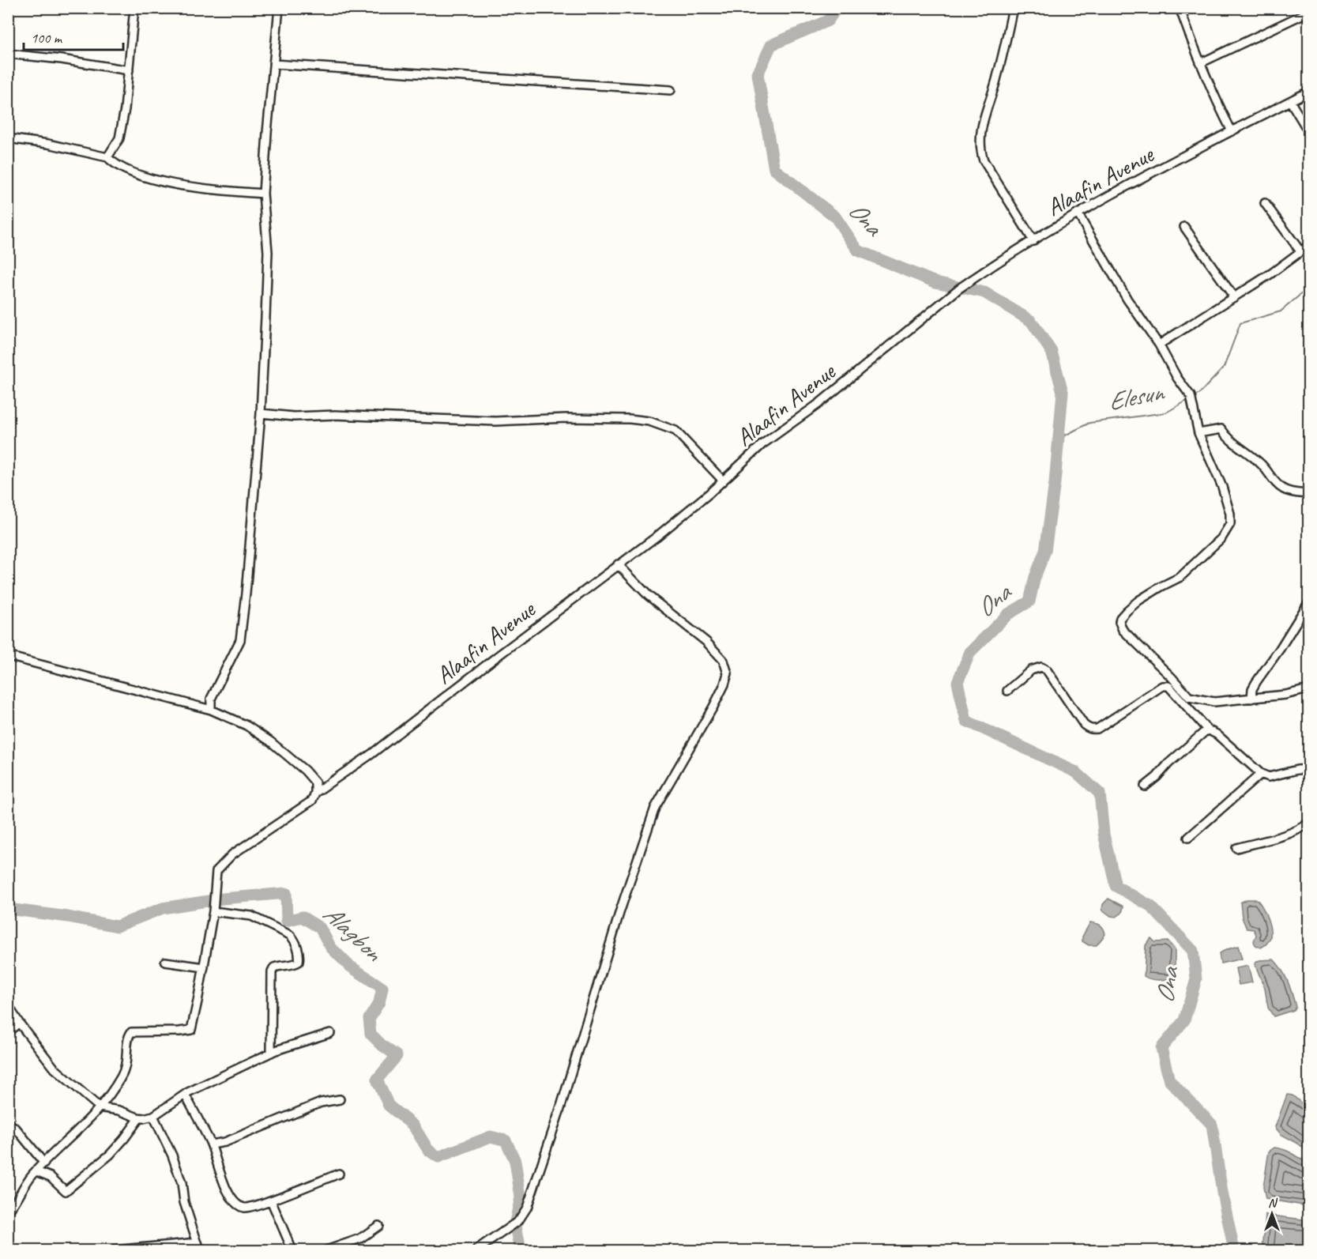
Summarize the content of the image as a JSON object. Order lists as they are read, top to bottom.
{
  "streets": {
    "street": ["Alaafin Avenue"]
  },
  "water": ["Ona", "Elesun", "Alagbon"],
  "scale_bar": "100 m",
  "north": "top"
}
